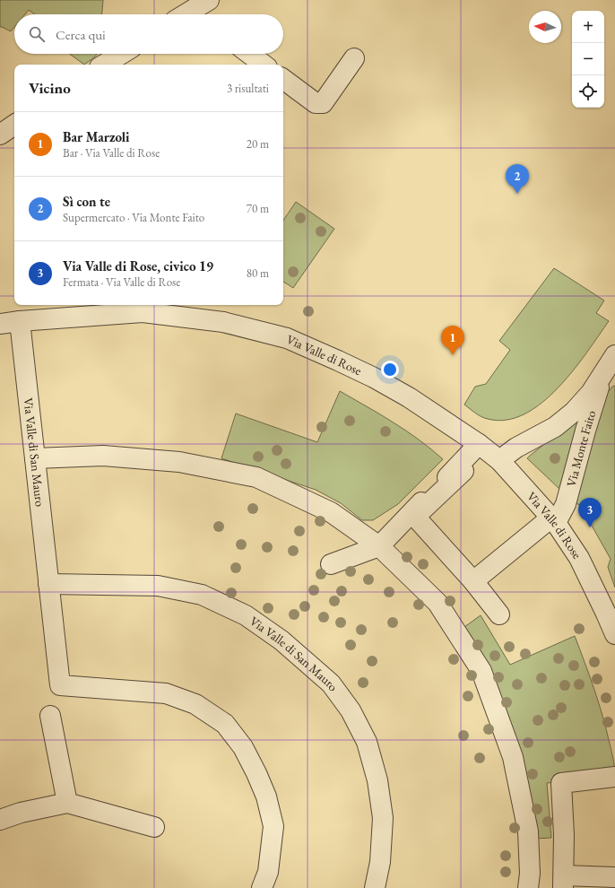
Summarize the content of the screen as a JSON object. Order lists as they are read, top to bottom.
{
  "streets": {
    "street": ["Via Valle di Rose", "Via Monte Faito", "Via Valle di San Mauro"]
  },
  "crossings": [
    ["Via Valle di Rose", "Via Monte Faito"],
    ["Via Valle di Rose", "Via Valle di San Mauro"]
  ],
  "north": "left",
  "page": {
    "map_buttons": ["+", "−"],
    "search": "Cerca qui",
    "heading": ["Vicino", "3 risultati"],
    "list": [
      {
        "mark": "1",
        "name": "Bar Marzoli",
        "note": "Bar · Via Valle di Rose",
        "value": "20 m"
      },
      {
        "mark": "2",
        "name": "Sì con te",
        "note": "Supermercato · Via Monte Faito",
        "value": "70 m"
      },
      {
        "mark": "3",
        "name": "Via Valle di Rose, civico 19",
        "note": "Fermata · Via Valle di Rose",
        "value": "80 m"
      }
    ],
    "pins": ["2", "1", "3"]
  }
}
